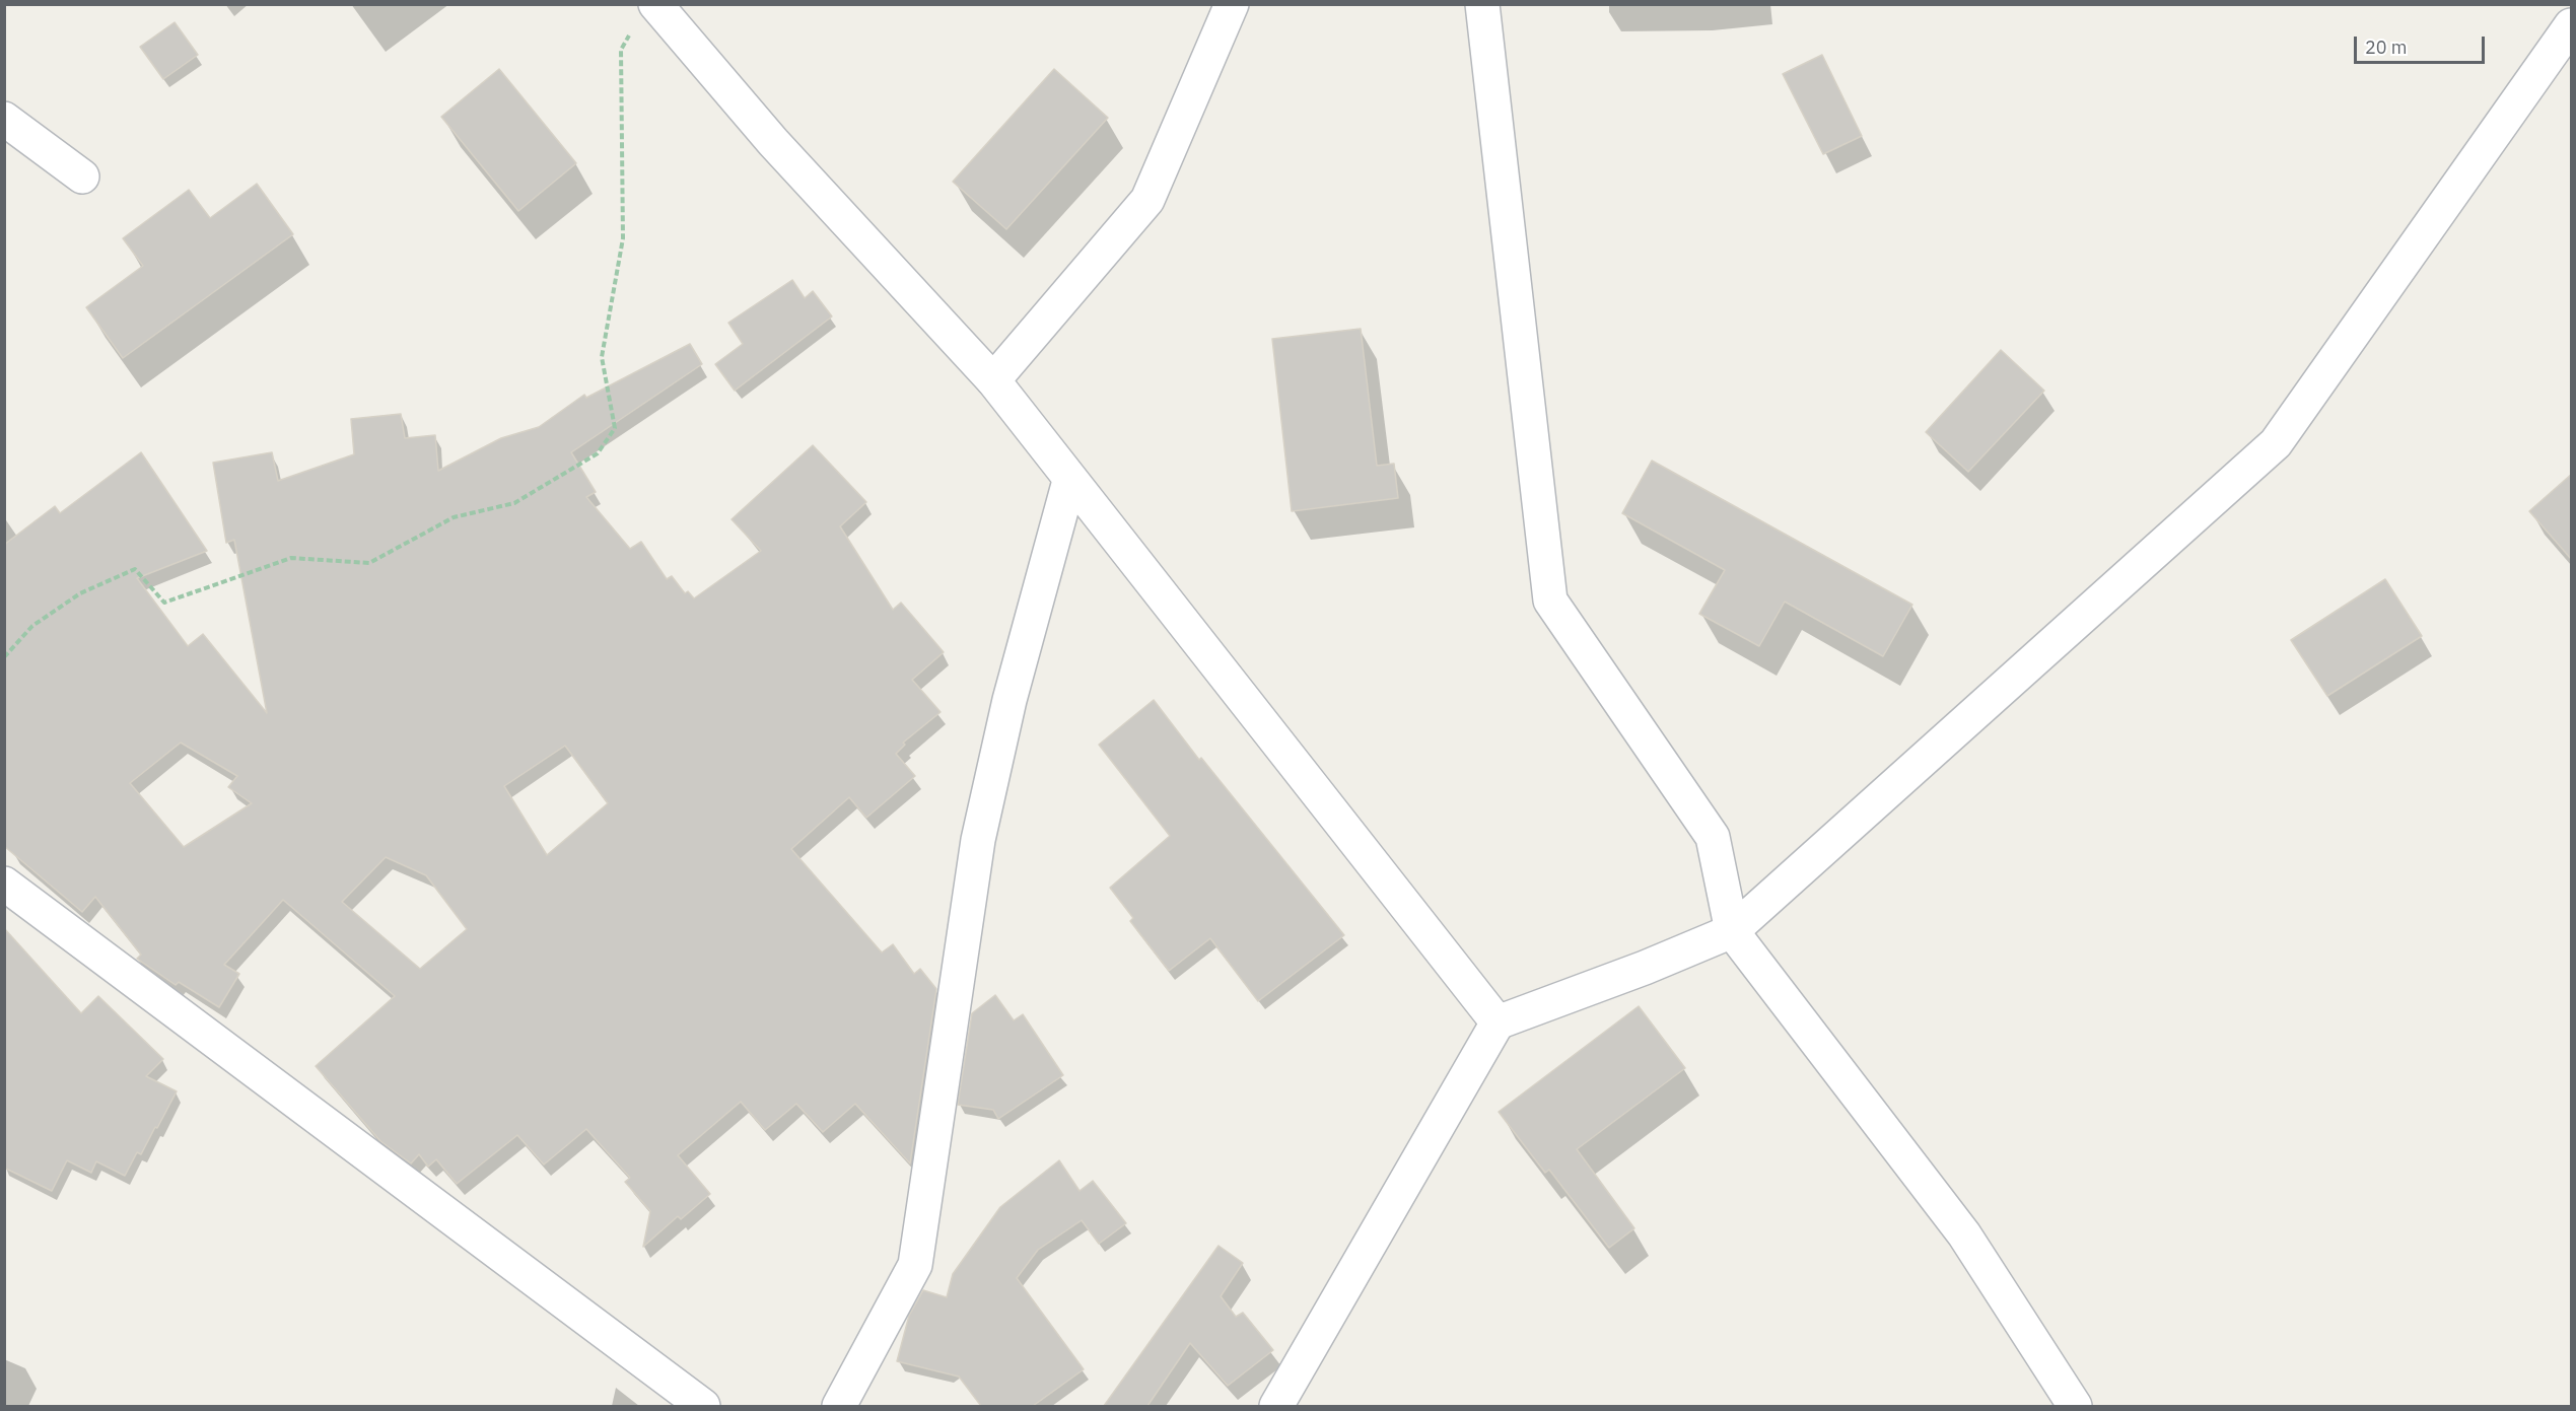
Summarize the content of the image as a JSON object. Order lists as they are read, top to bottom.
{
  "scale_bar": "20 m"
}
